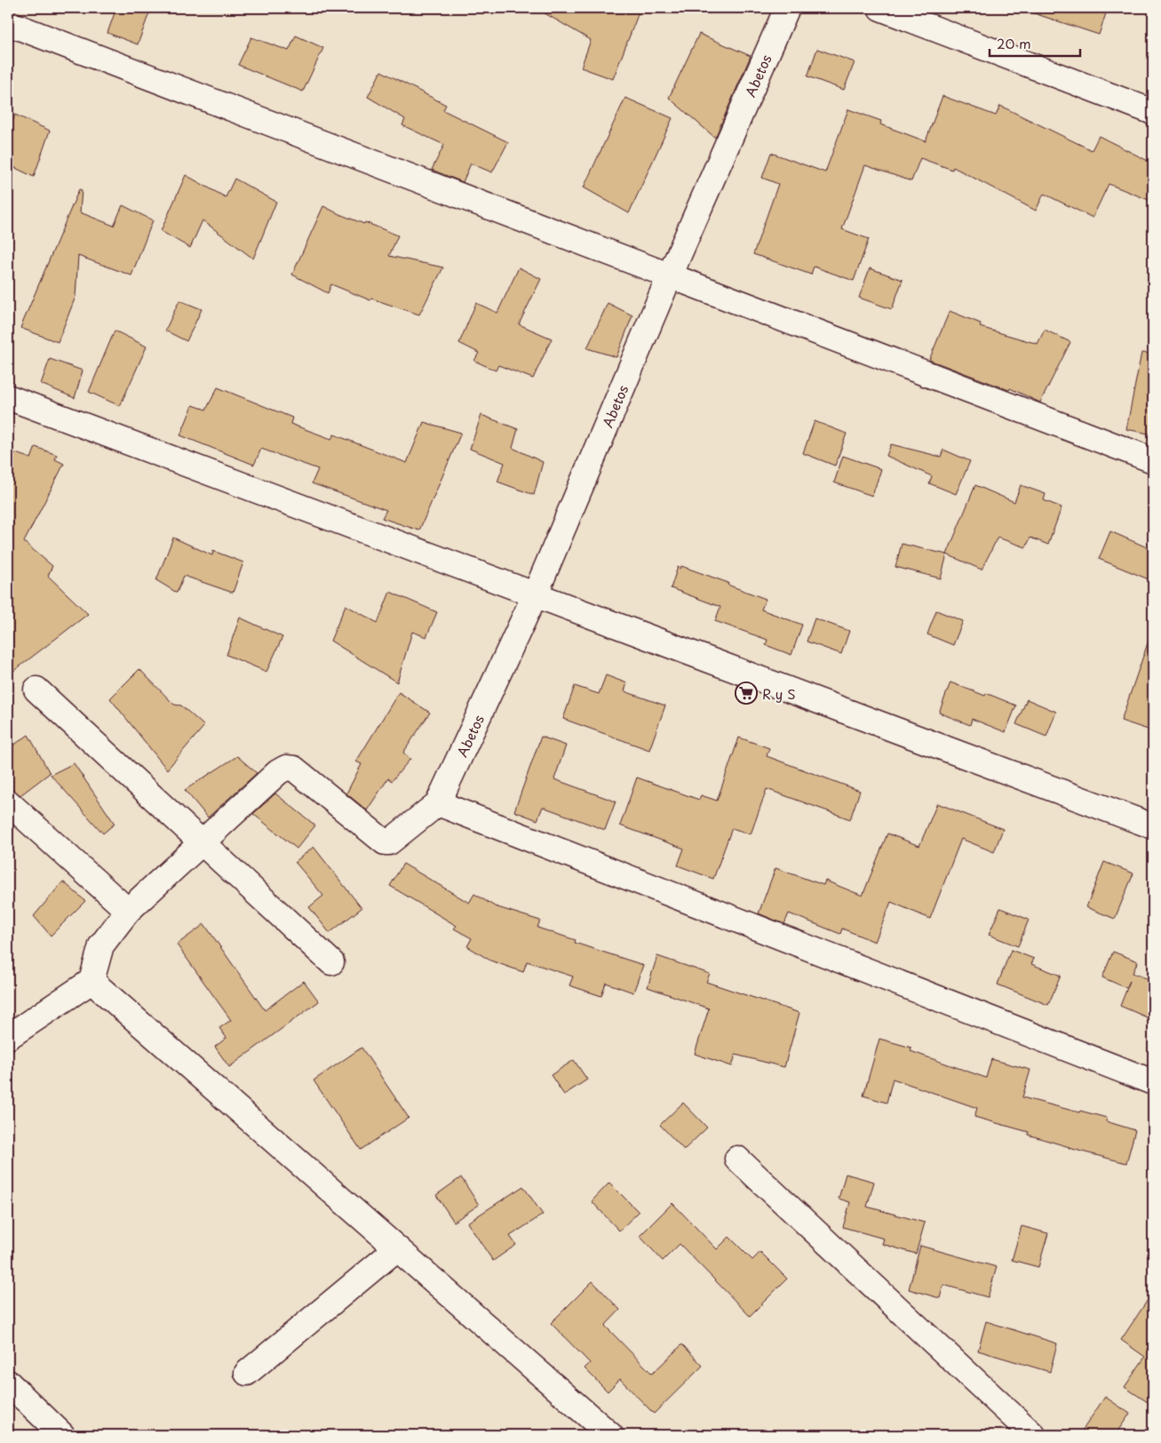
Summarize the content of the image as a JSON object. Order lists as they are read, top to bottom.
{
  "streets": {
    "street": ["Abetos"]
  },
  "places": {
    "supermarket": ["R y S"]
  },
  "scale_bar": "20 m"
}
